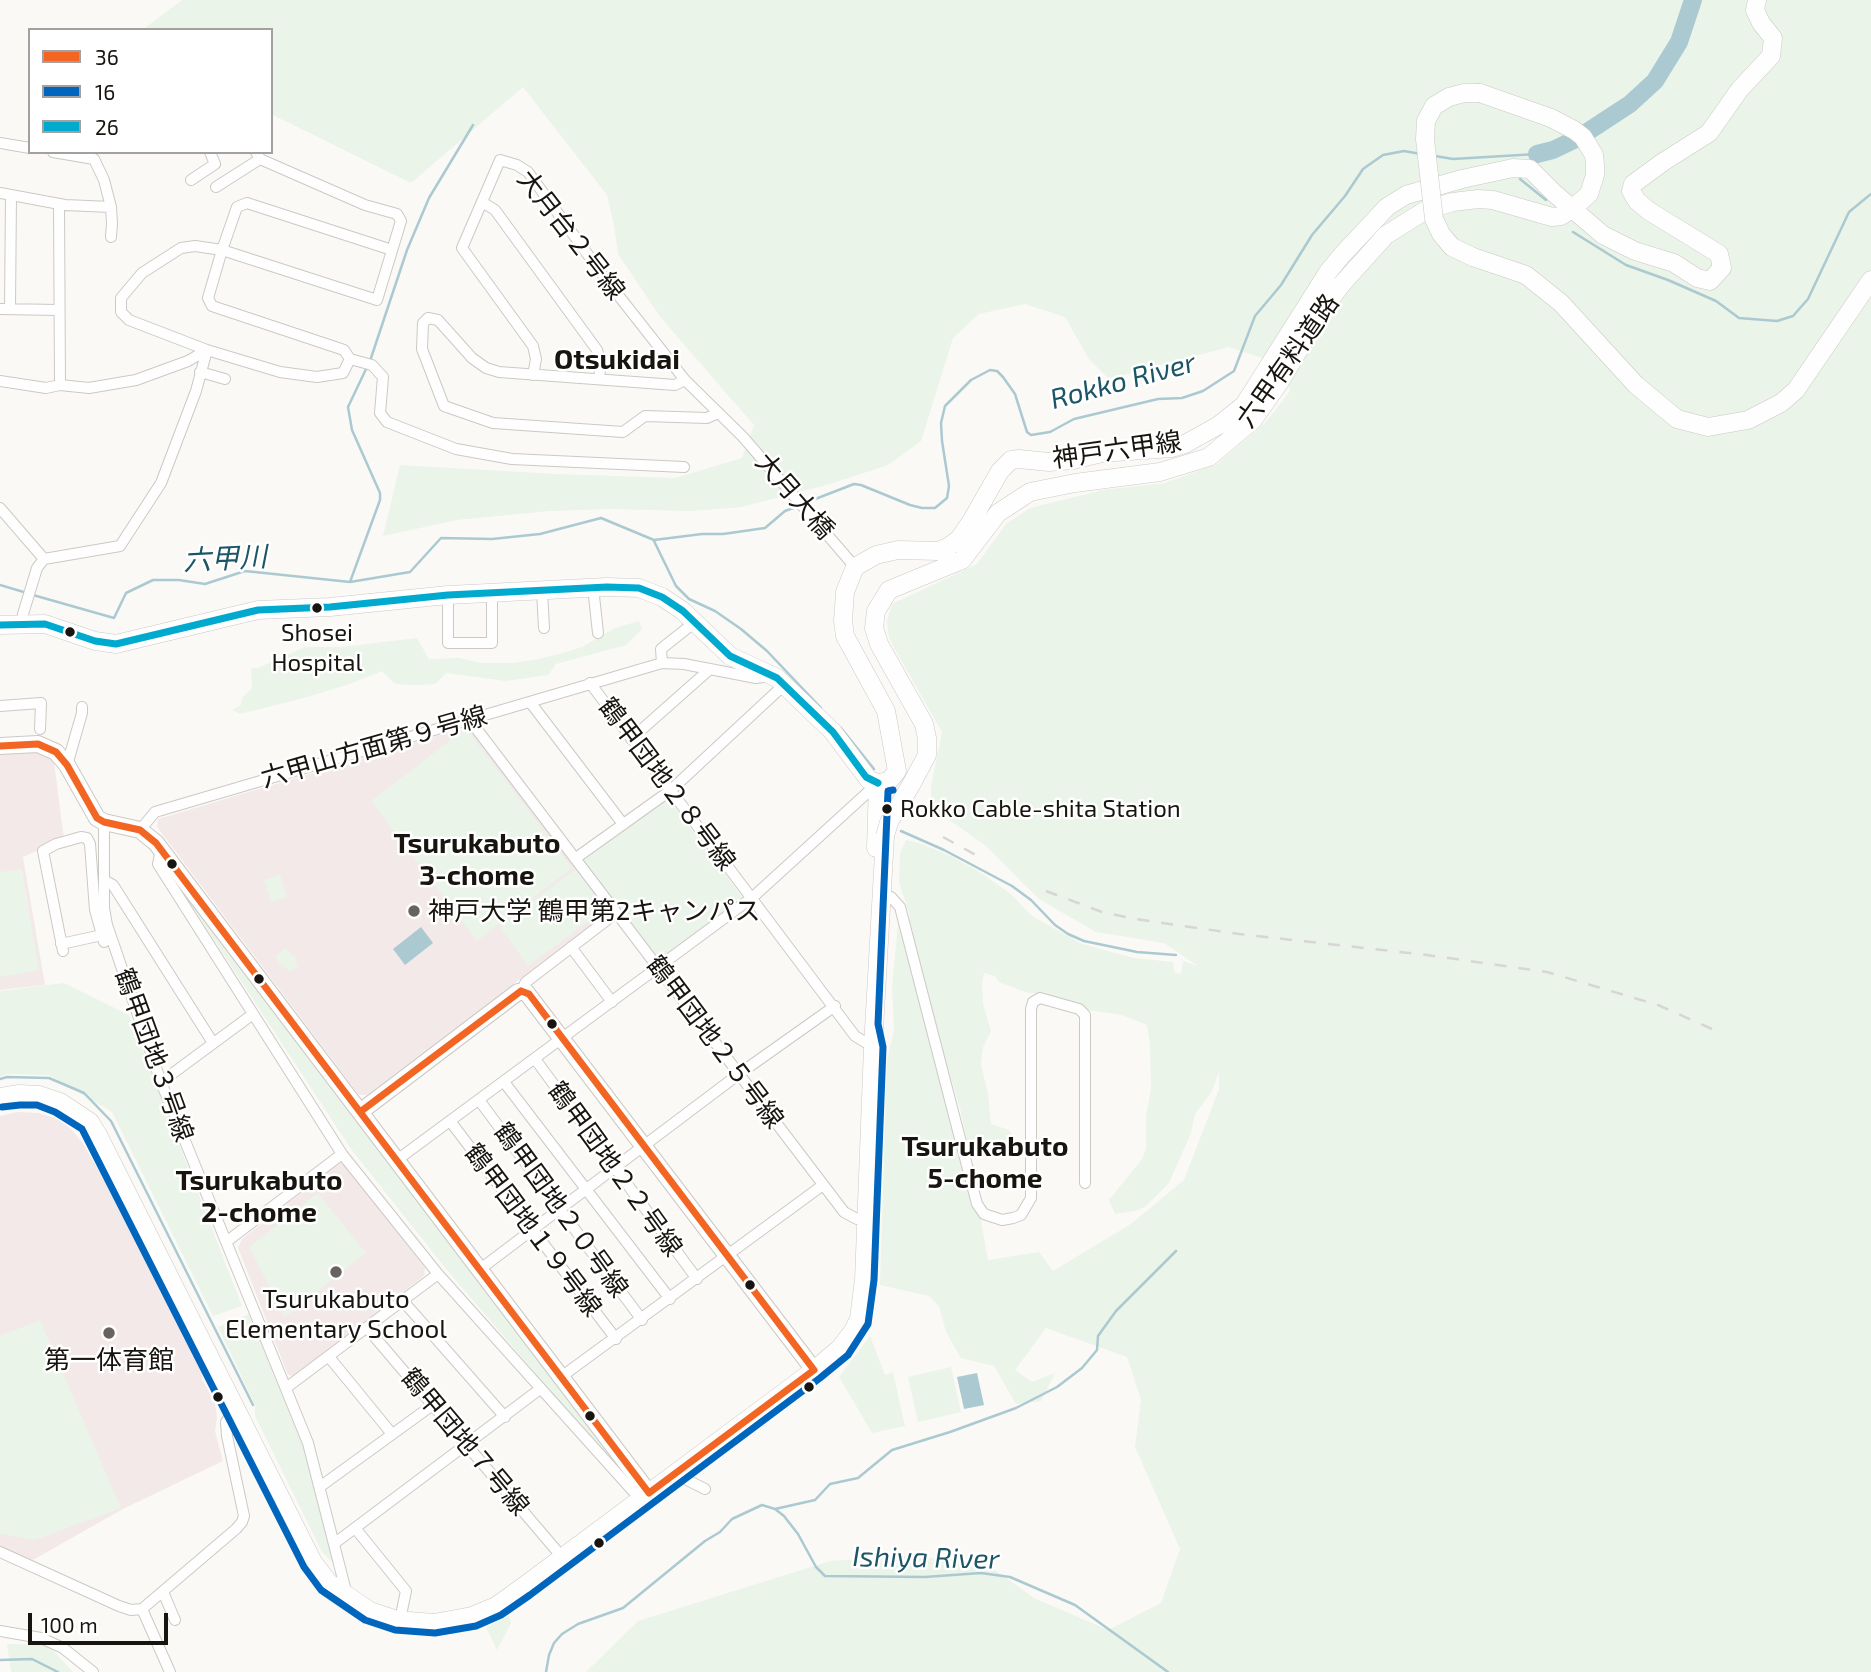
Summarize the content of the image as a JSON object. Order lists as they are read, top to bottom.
{
  "streets": {
    "main road": ["六甲有料道路", "神戸六甲線"],
    "street": [
      "大月台２号線",
      "大月大橋",
      "六甲山方面第９号線",
      "鶴甲団地２８号線",
      "鶴甲団地２５号線",
      "鶴甲団地３号線",
      "鶴甲団地２２号線",
      "鶴甲団地２０号線",
      "鶴甲団地１９号線",
      "鶴甲団地７号線"
    ]
  },
  "crossings": [
    ["大月台２号線", "大月大橋"],
    ["六甲有料道路", "神戸六甲線"],
    ["六甲有料道路", "鶴甲団地２８号線"],
    ["神戸六甲線", "大月大橋"],
    ["六甲山方面第９号線", "鶴甲団地２８号線"],
    ["六甲山方面第９号線", "鶴甲団地２５号線"]
  ],
  "districts": [
    "Otsukidai",
    "Tsurukabuto 3-chome",
    "Tsurukabuto 5-chome",
    "Tsurukabuto 2-chome"
  ],
  "water": ["Rokko River", "六甲川", "Ishiya River"],
  "places": [
    "Shosei Hospital",
    "Rokko Cable-shita Station",
    "神戸大学 鶴甲第2キャンパス",
    "Tsurukabuto Elementary School",
    "第一体育館"
  ],
  "lines": ["transit line 26", "transit line 36", "transit line 16"],
  "legend": ["36", "16", "26"],
  "scale_bar": "100 m"
}
